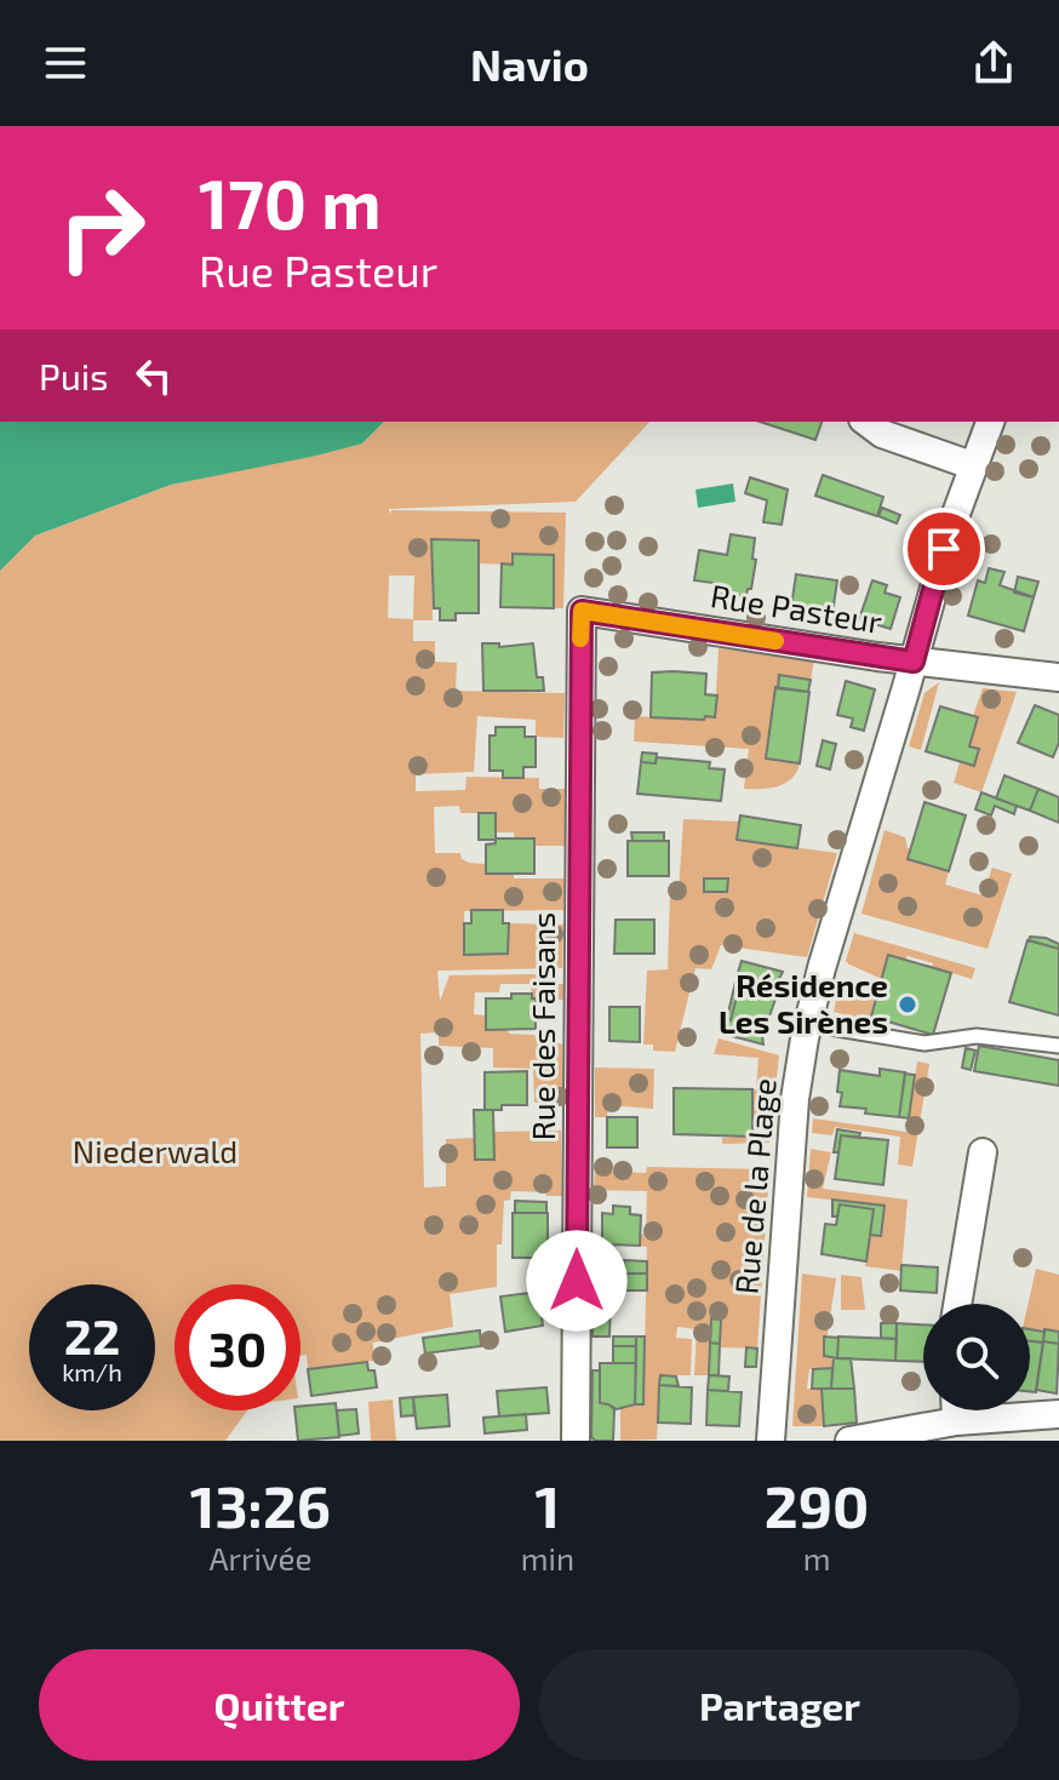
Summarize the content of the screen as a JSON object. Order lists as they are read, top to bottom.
{
  "streets": {
    "street": ["Rue Pasteur", "Rue des Faisans", "Rue de la Plage"]
  },
  "crossings": [
    ["Rue Pasteur", "Rue des Faisans"],
    ["Rue Pasteur", "Rue de la Plage"]
  ],
  "parks": ["Niederwald"],
  "places": ["Résidence Les Sirènes"],
  "page": {
    "header": "Navio",
    "turn": ["170 m", "Rue Pasteur"],
    "then": "Puis",
    "speed": "22 km/h",
    "limit": "30",
    "eta": [
      "13:26",
      "Arrivée",
      "1",
      "min",
      "290",
      "m"
    ],
    "buttons": ["Quitter", "Partager"]
  }
}
